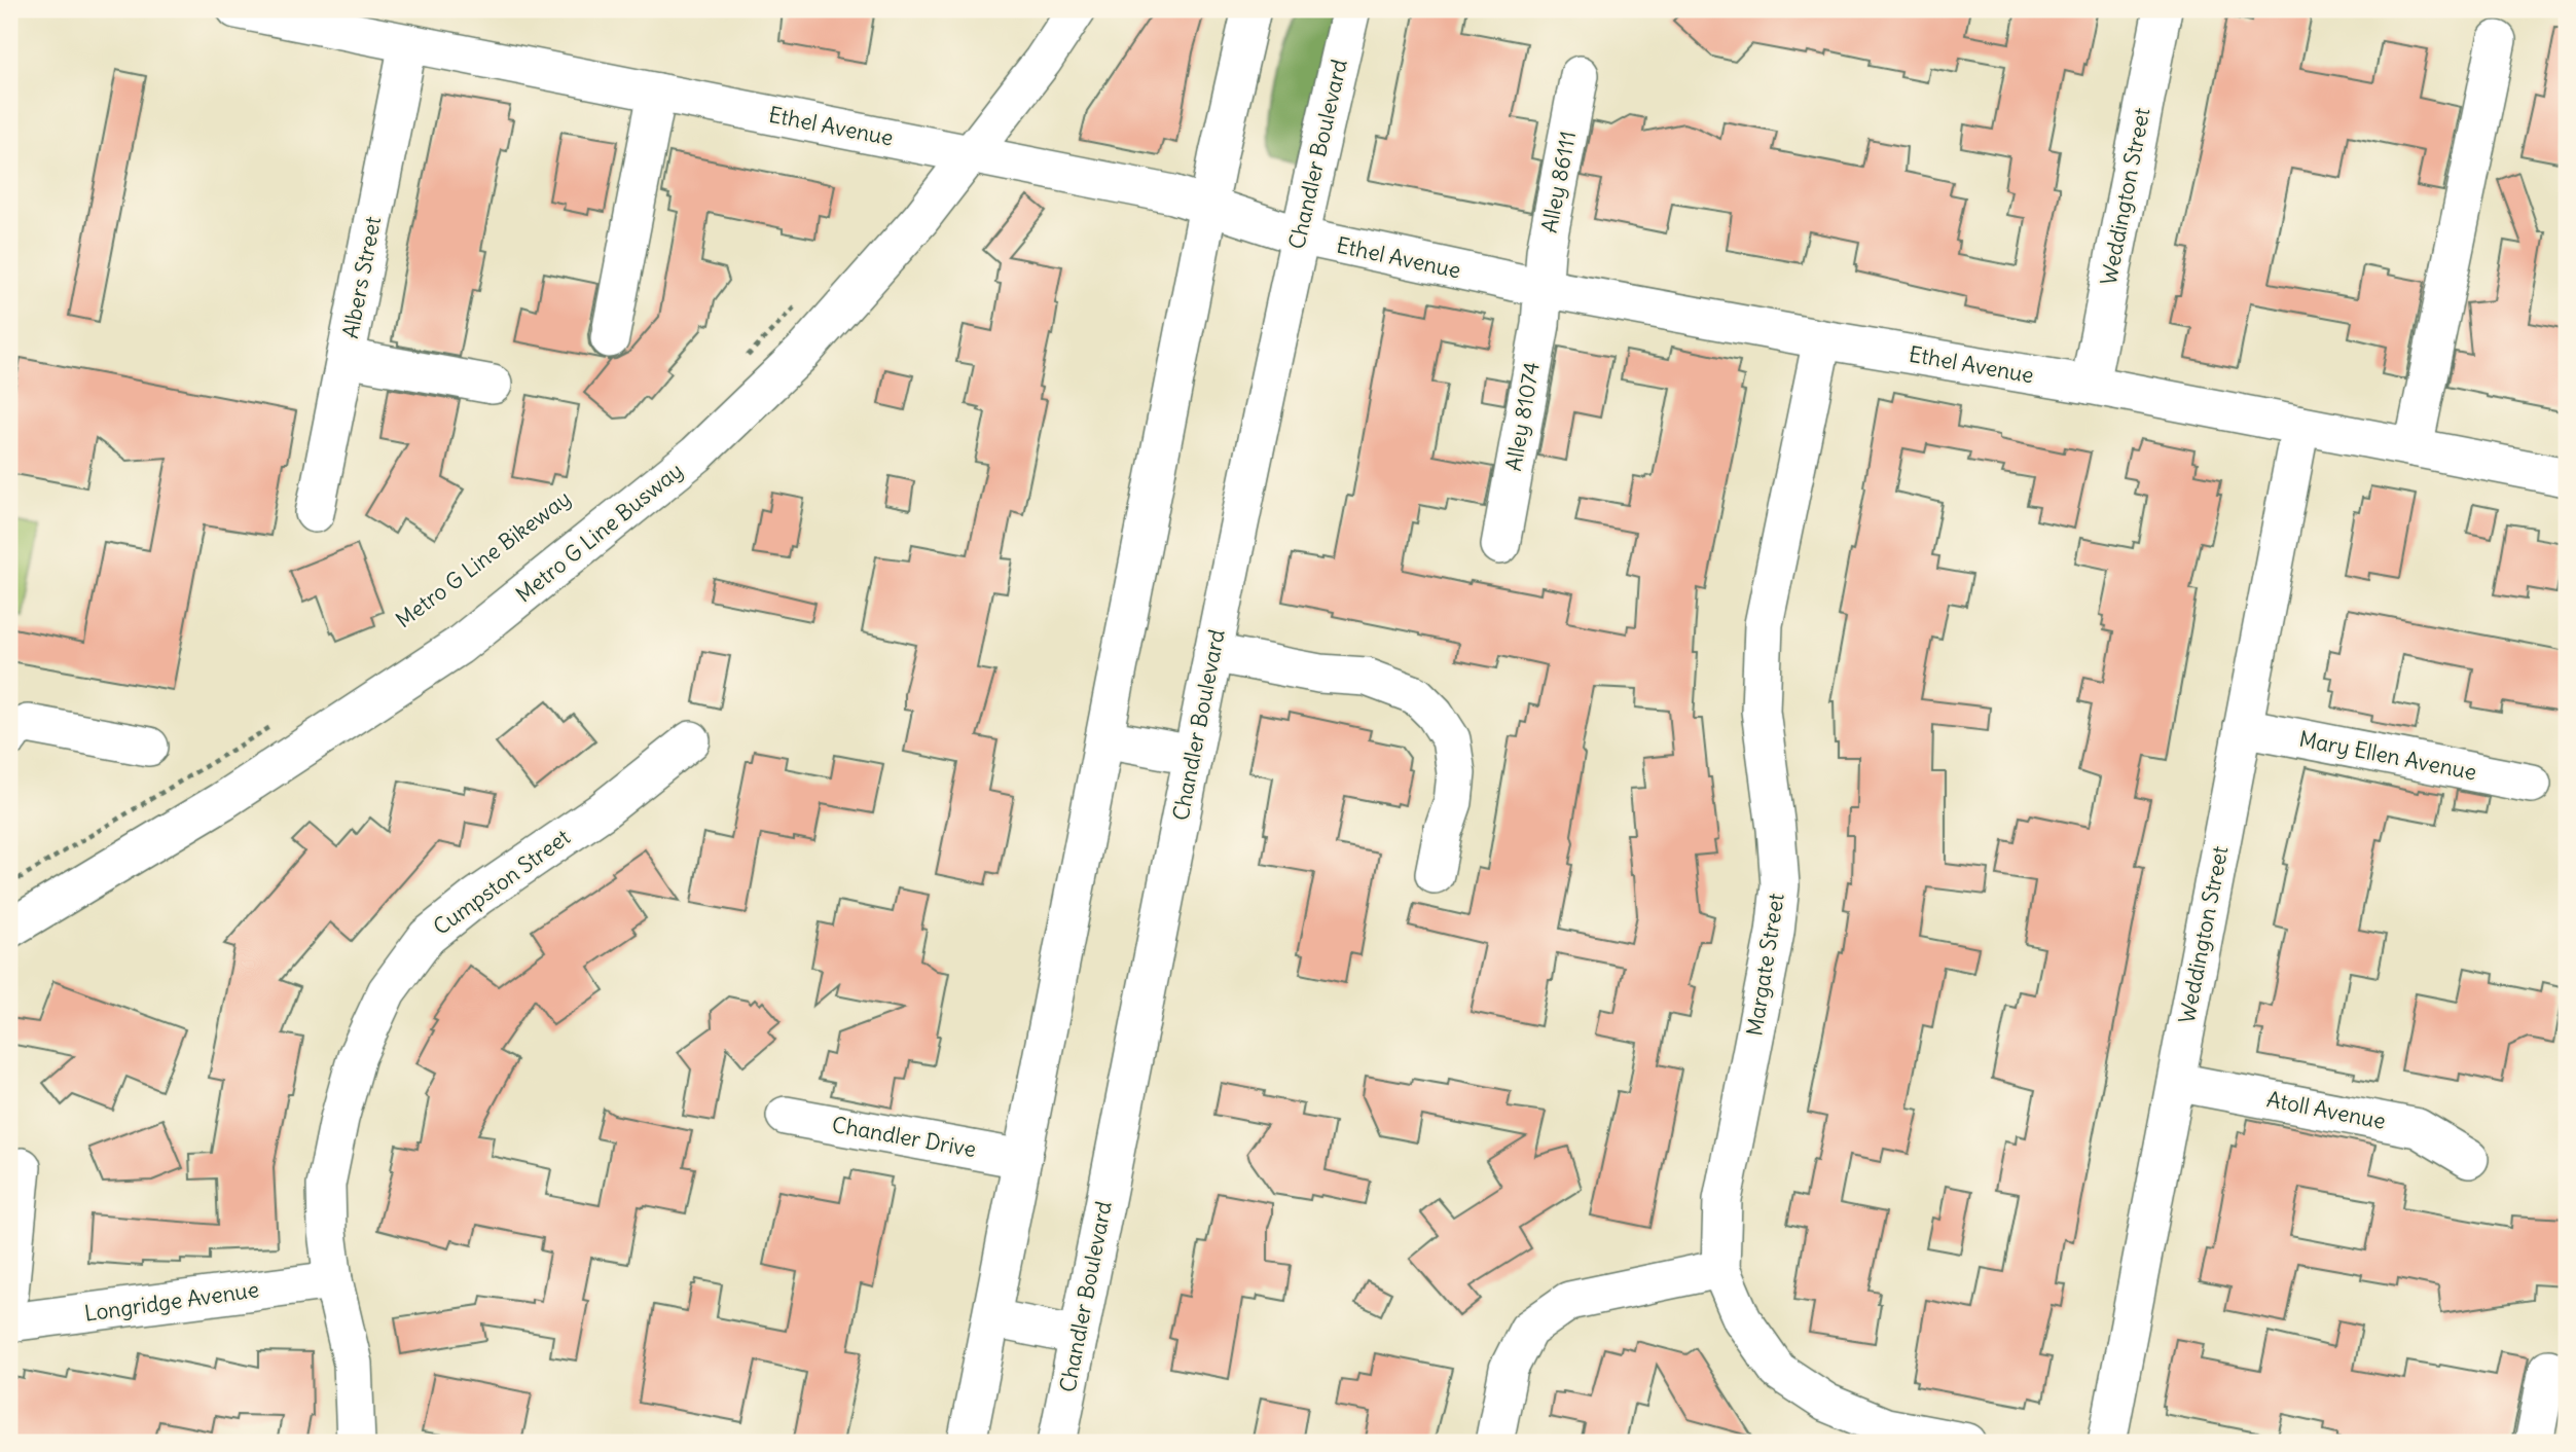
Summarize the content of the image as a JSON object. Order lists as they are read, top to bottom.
{
  "streets": {
    "street": [
      "Ethel Avenue",
      "Chandler Boulevard",
      "Alley 86111",
      "Weddington Street",
      "Albers Street",
      "Alley 81074",
      "Metro G Line Busway",
      "Mary Ellen Avenue",
      "Cumpston Street",
      "Margate Street",
      "Atoll Avenue",
      "Chandler Drive",
      "Longridge Avenue"
    ]
  },
  "crossings": [
    ["Ethel Avenue", "Chandler Boulevard"],
    ["Ethel Avenue", "Alley 86111"],
    ["Ethel Avenue", "Weddington Street"],
    ["Ethel Avenue", "Albers Street"],
    ["Ethel Avenue", "Alley 81074"],
    ["Ethel Avenue", "Metro G Line Busway"],
    ["Ethel Avenue", "Margate Street"],
    ["Alley 86111", "Alley 81074"],
    ["Weddington Street", "Mary Ellen Avenue"],
    ["Weddington Street", "Atoll Avenue"],
    ["Cumpston Street", "Longridge Avenue"]
  ]
}
